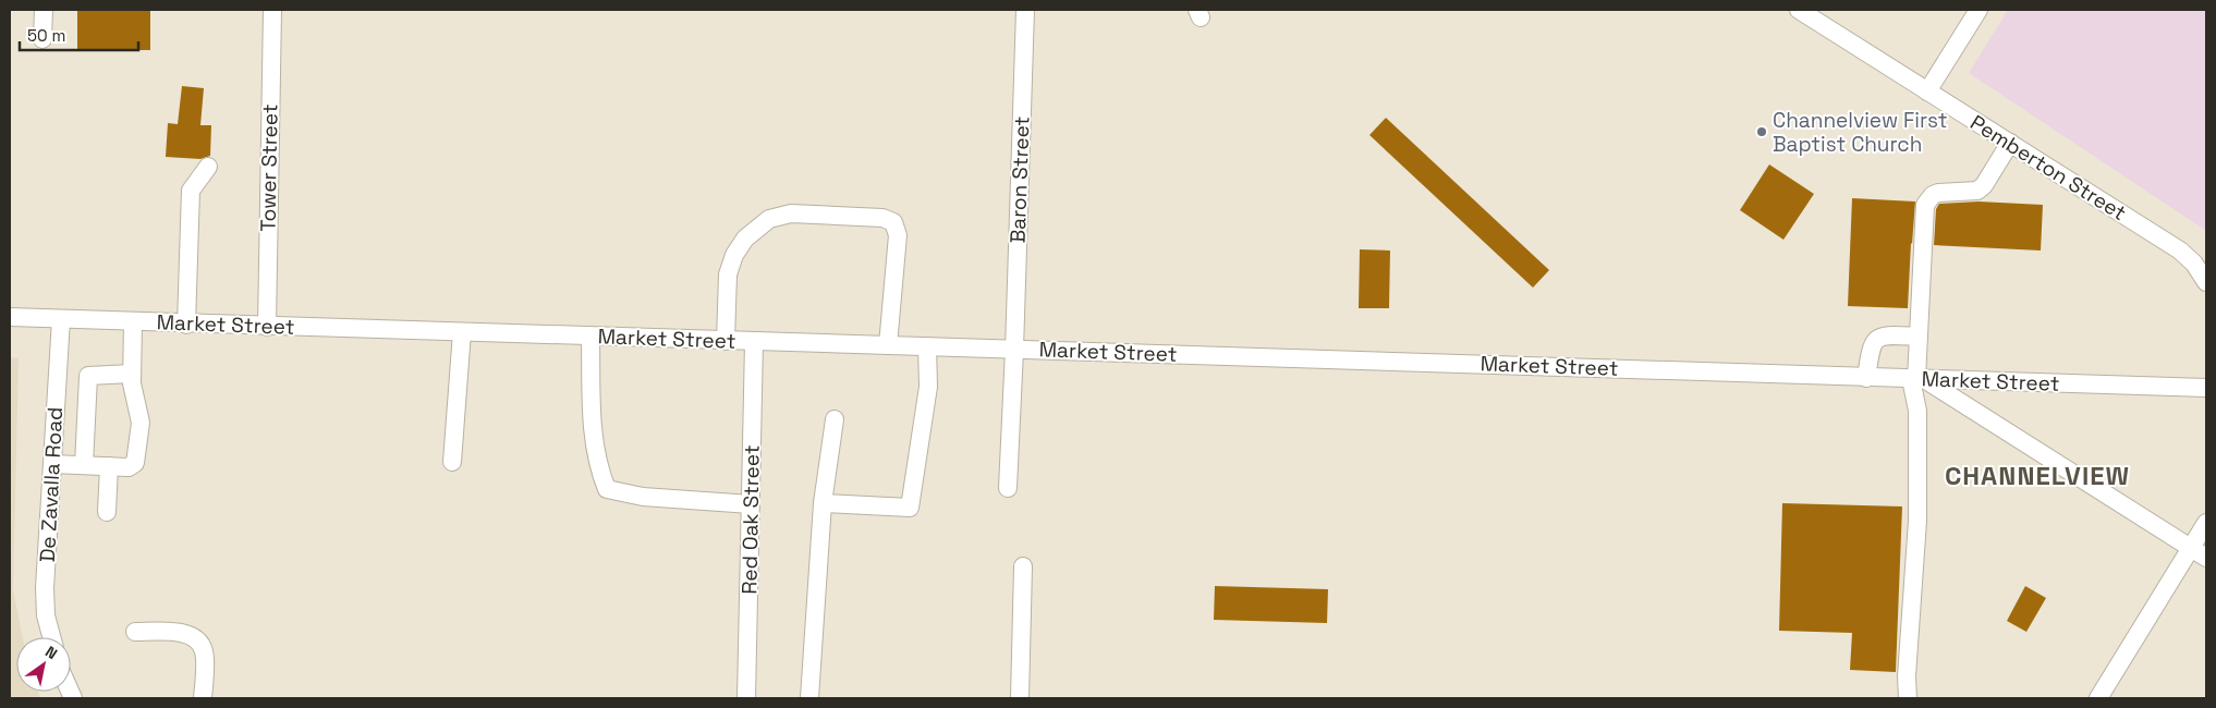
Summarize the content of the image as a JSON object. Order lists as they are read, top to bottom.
{
  "streets": {
    "street": [
      "Tower Street",
      "Pemberton Street",
      "Baron Street",
      "Market Street",
      "De Zavalla Road",
      "Red Oak Street"
    ]
  },
  "crossings": [
    ["Tower Street", "Market Street"],
    ["Baron Street", "Market Street"],
    ["Market Street", "De Zavalla Road"],
    ["Market Street", "Red Oak Street"]
  ],
  "districts": ["CHANNELVIEW"],
  "places": ["Channelview First Baptist Church"],
  "scale_bar": "50 m",
  "north": "top right"
}
